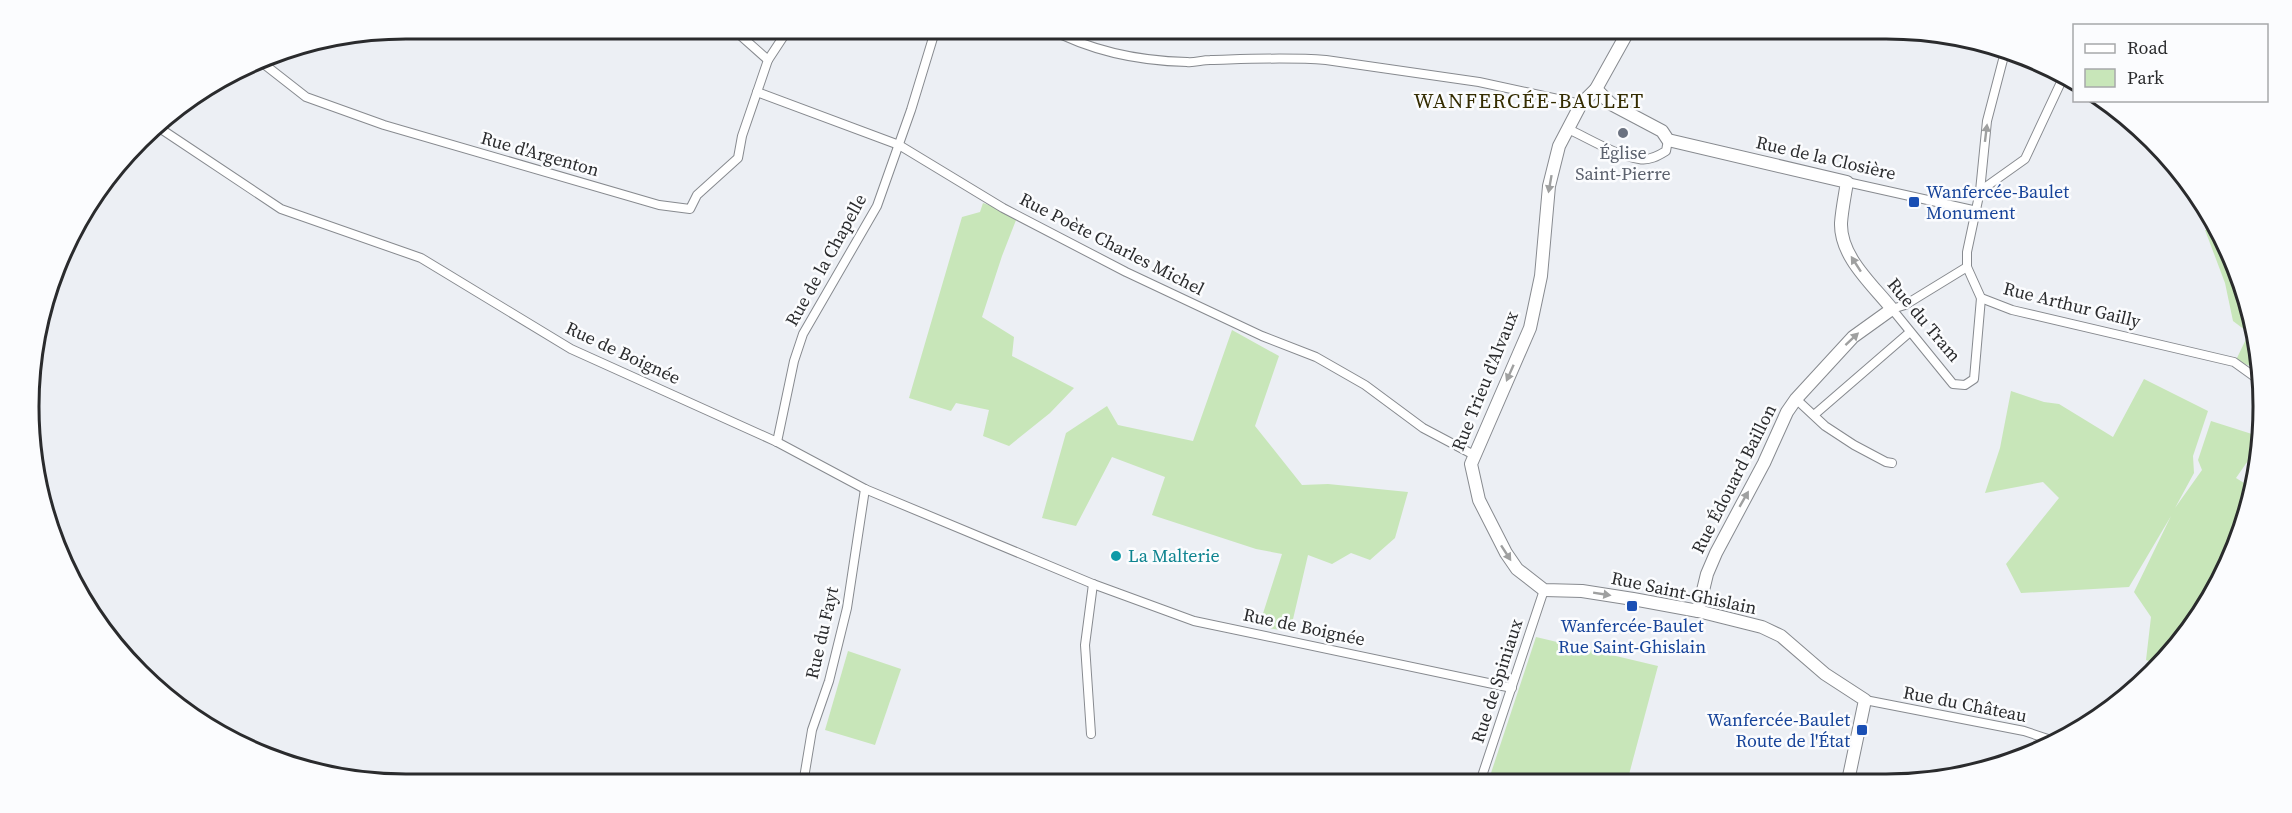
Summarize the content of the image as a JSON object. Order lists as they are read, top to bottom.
{
  "streets": {
    "main road": [
      "Rue de la Closière",
      "Rue du Tram",
      "Rue Trieu d'Alvaux",
      "Rue Édouard Baillon",
      "Rue Saint-Ghislain"
    ],
    "street": [
      "Rue d'Argenton",
      "Rue Poète Charles Michel",
      "Rue de la Chapelle",
      "Rue Arthur Gailly",
      "Rue de Boignée",
      "Rue du Fayt",
      "Rue de Spiniaux",
      "Rue du Château"
    ]
  },
  "crossings": [
    ["Rue d'Argenton", "Rue Poète Charles Michel"],
    ["Rue de la Closière", "Rue du Tram"],
    ["Rue de la Closière", "Rue Trieu d'Alvaux"],
    ["Rue Poète Charles Michel", "Rue de la Chapelle"],
    ["Rue Poète Charles Michel", "Rue Trieu d'Alvaux"],
    ["Rue de la Chapelle", "Rue de Boignée"],
    ["Rue Arthur Gailly", "Rue du Tram"],
    ["Rue Arthur Gailly", "Rue Édouard Baillon"],
    ["Rue du Tram", "Rue Édouard Baillon"],
    ["Rue de Boignée", "Rue du Fayt"],
    ["Rue de Boignée", "Rue de Spiniaux"],
    ["Rue Trieu d'Alvaux", "Rue Saint-Ghislain"],
    ["Rue Trieu d'Alvaux", "Rue de Spiniaux"],
    ["Rue Édouard Baillon", "Rue Saint-Ghislain"],
    ["Rue Saint-Ghislain", "Rue de Spiniaux"],
    ["Rue Saint-Ghislain", "Rue du Château"]
  ],
  "one_way": ["Rue du Tram", "Rue Trieu d'Alvaux", "Rue Saint-Ghislain"],
  "districts": ["WANFERCÉE-BAULET"],
  "places": {
    "other": ["Église Saint-Pierre", "La Malterie"],
    "transit": ["Wanfercée-Baulet Monument", "Wanfercée-Baulet Rue Saint-Ghislain", "Wanfercée-Baulet Route de l'État"]
  },
  "legend": ["Road", "Park"]
}
